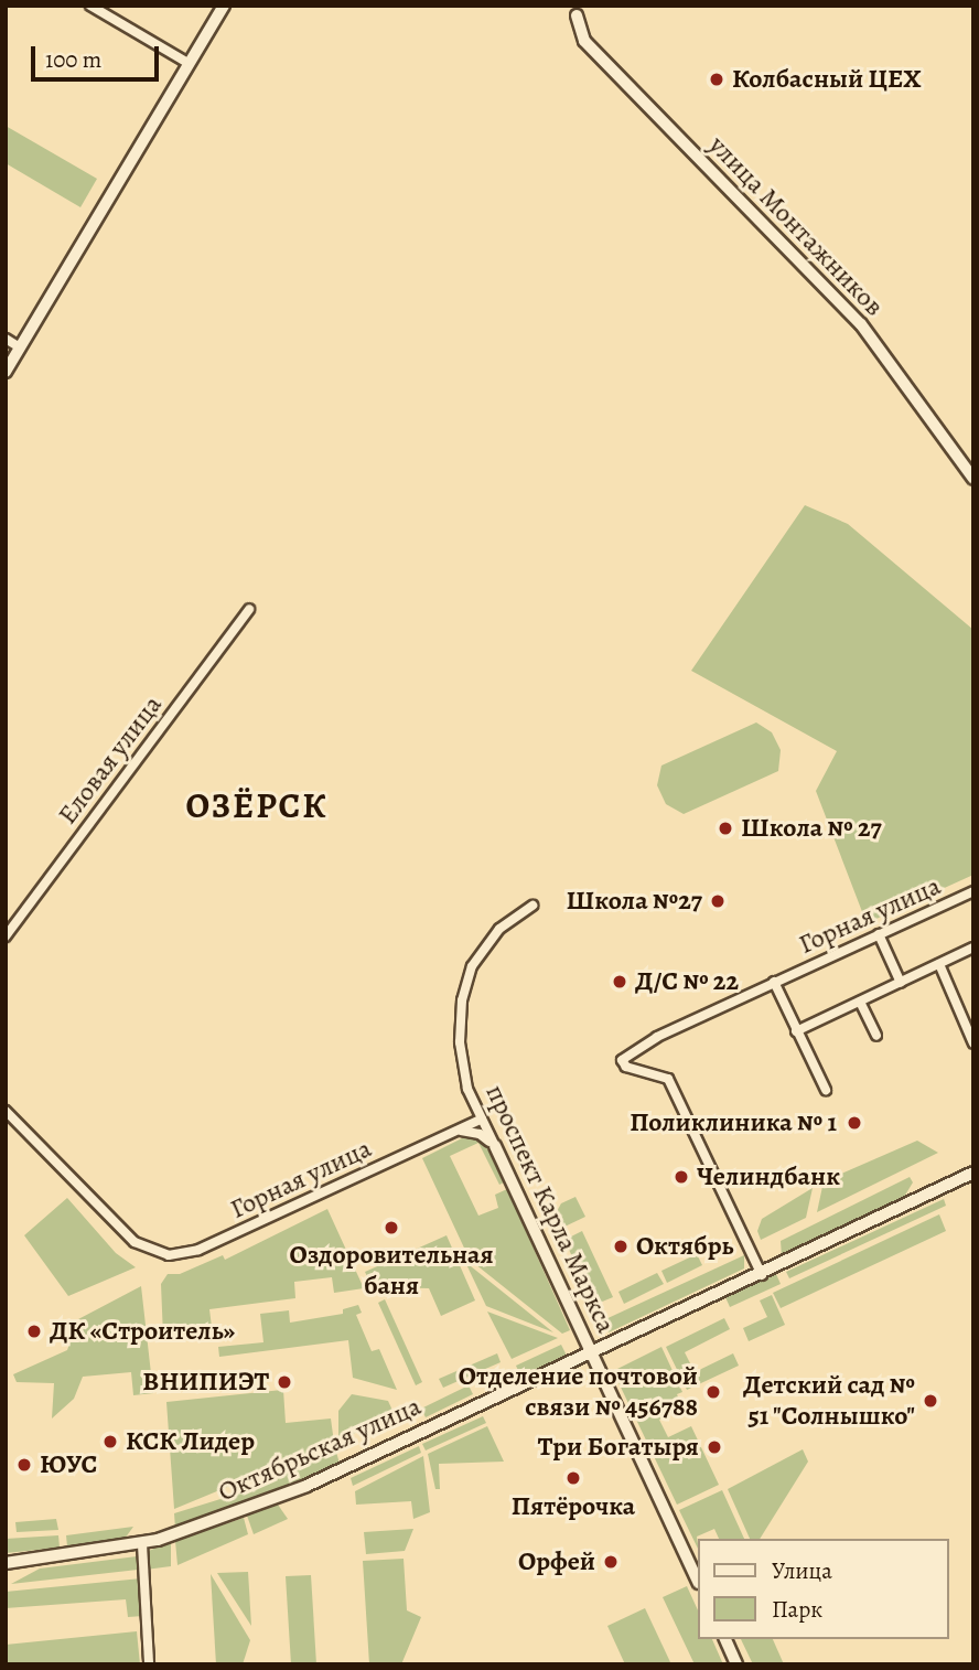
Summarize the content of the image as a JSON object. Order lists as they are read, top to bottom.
{
  "streets": {
    "street": [
      "улица Монтажников",
      "Еловая улица",
      "Горная улица",
      "проспект Карла Маркса",
      "Октябрьская улица"
    ]
  },
  "crossings": [
    ["Горная улица", "проспект Карла Маркса"],
    ["Горная улица", "Октябрьская улица"],
    ["проспект Карла Маркса", "Октябрьская улица"]
  ],
  "districts": ["ОЗЁРСК"],
  "places": [
    "Колбасный ЦЕХ",
    "Школа № 27",
    "Школа №27",
    "Д/С № 22",
    "Поликлиника № 1",
    "Челиндбанк",
    "Оздоровительная баня",
    "Октябрь",
    "ДК «Строитель»",
    "ВНИПИЭТ",
    "Отделение почтовой связи № 456788",
    "Детский сад № 51 \"Солнышко\"",
    "КСК Лидер",
    "Три Богатыря",
    "ЮУС",
    "Пятёрочка",
    "Орфей"
  ],
  "legend": ["Улица", "Парк"],
  "scale_bar": "100 m"
}
